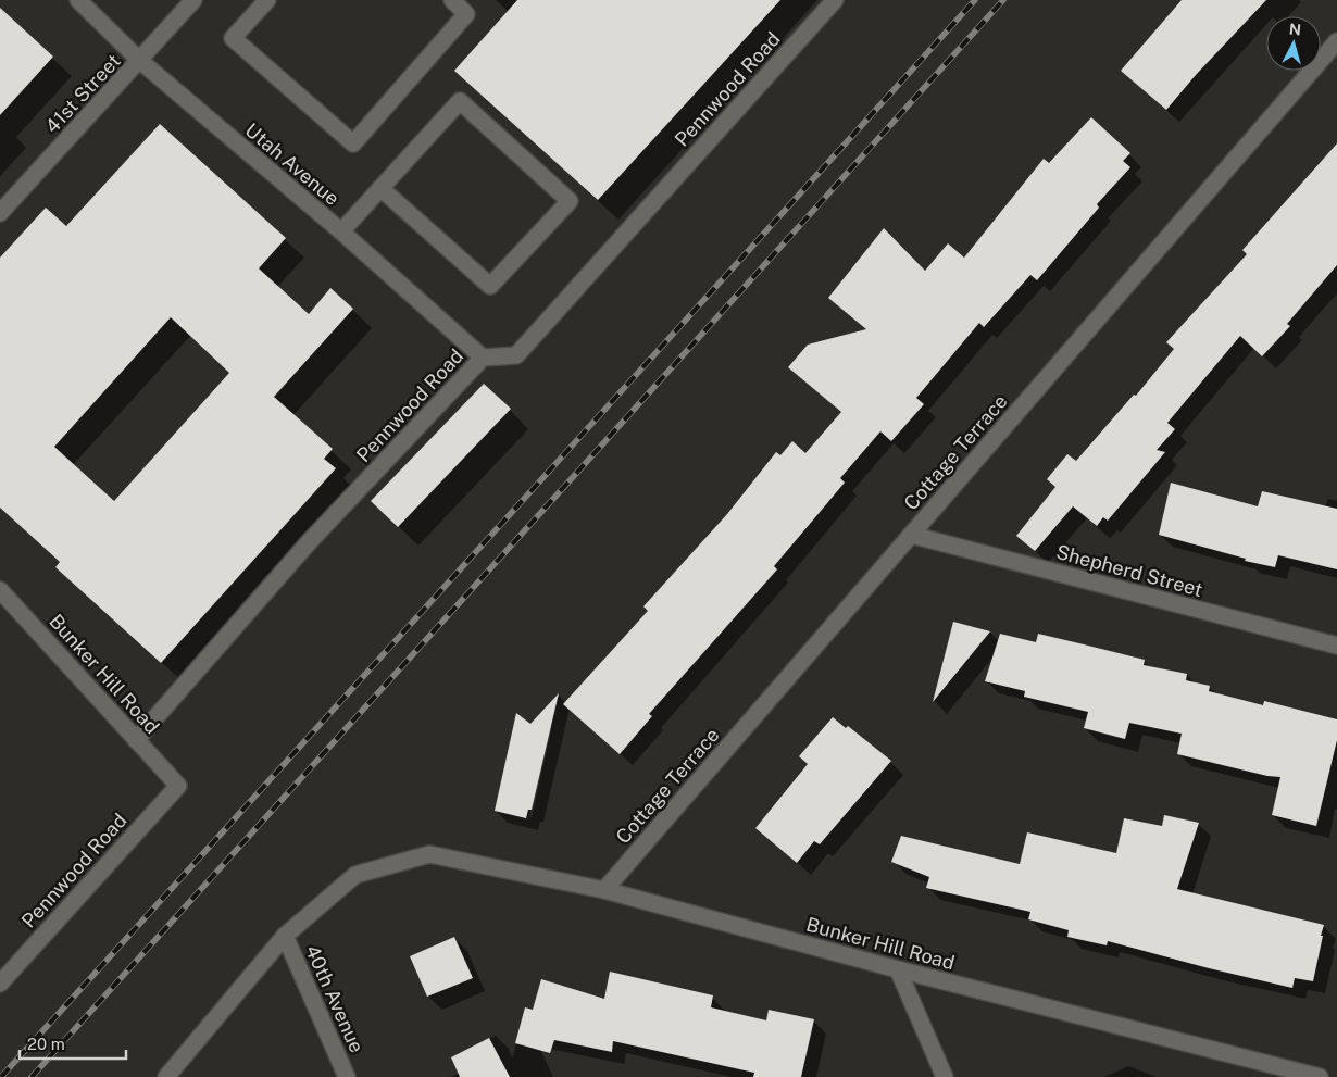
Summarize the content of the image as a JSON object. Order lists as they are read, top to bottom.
{
  "streets": {
    "street": [
      "Pennwood Road",
      "41st Street",
      "Utah Avenue",
      "Cottage Terrace",
      "Shepherd Street",
      "Bunker Hill Road",
      "40th Avenue"
    ]
  },
  "crossings": [
    ["Pennwood Road", "Utah Avenue"],
    ["Pennwood Road", "Bunker Hill Road"],
    ["41st Street", "Utah Avenue"],
    ["Cottage Terrace", "Shepherd Street"],
    ["Cottage Terrace", "Bunker Hill Road"],
    ["Bunker Hill Road", "40th Avenue"]
  ],
  "scale_bar": "20 m",
  "north": "top"
}
